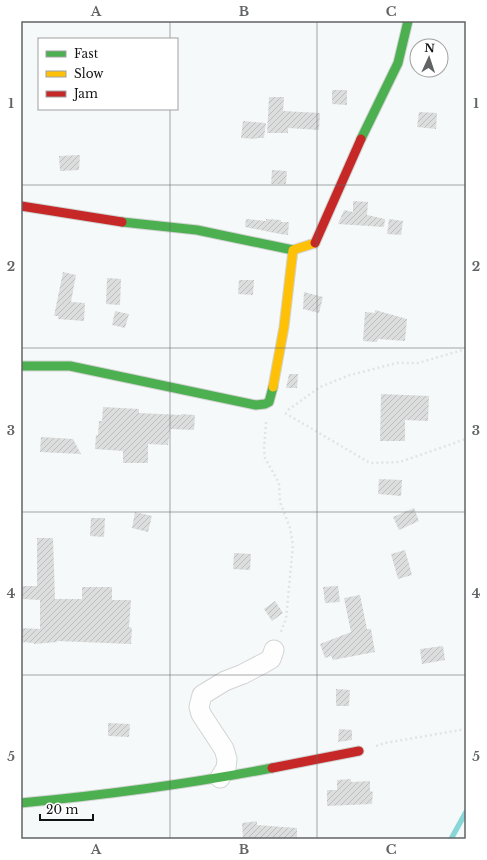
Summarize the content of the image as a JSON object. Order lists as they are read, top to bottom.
{
  "legend": ["Fast", "Slow", "Jam"],
  "scale_bar": "20 m",
  "north": "top",
  "grid": {
    "columns": ["A", "B", "C"],
    "rows": [
      "1",
      "2",
      "3",
      "4",
      "5"
    ]
  }
}
